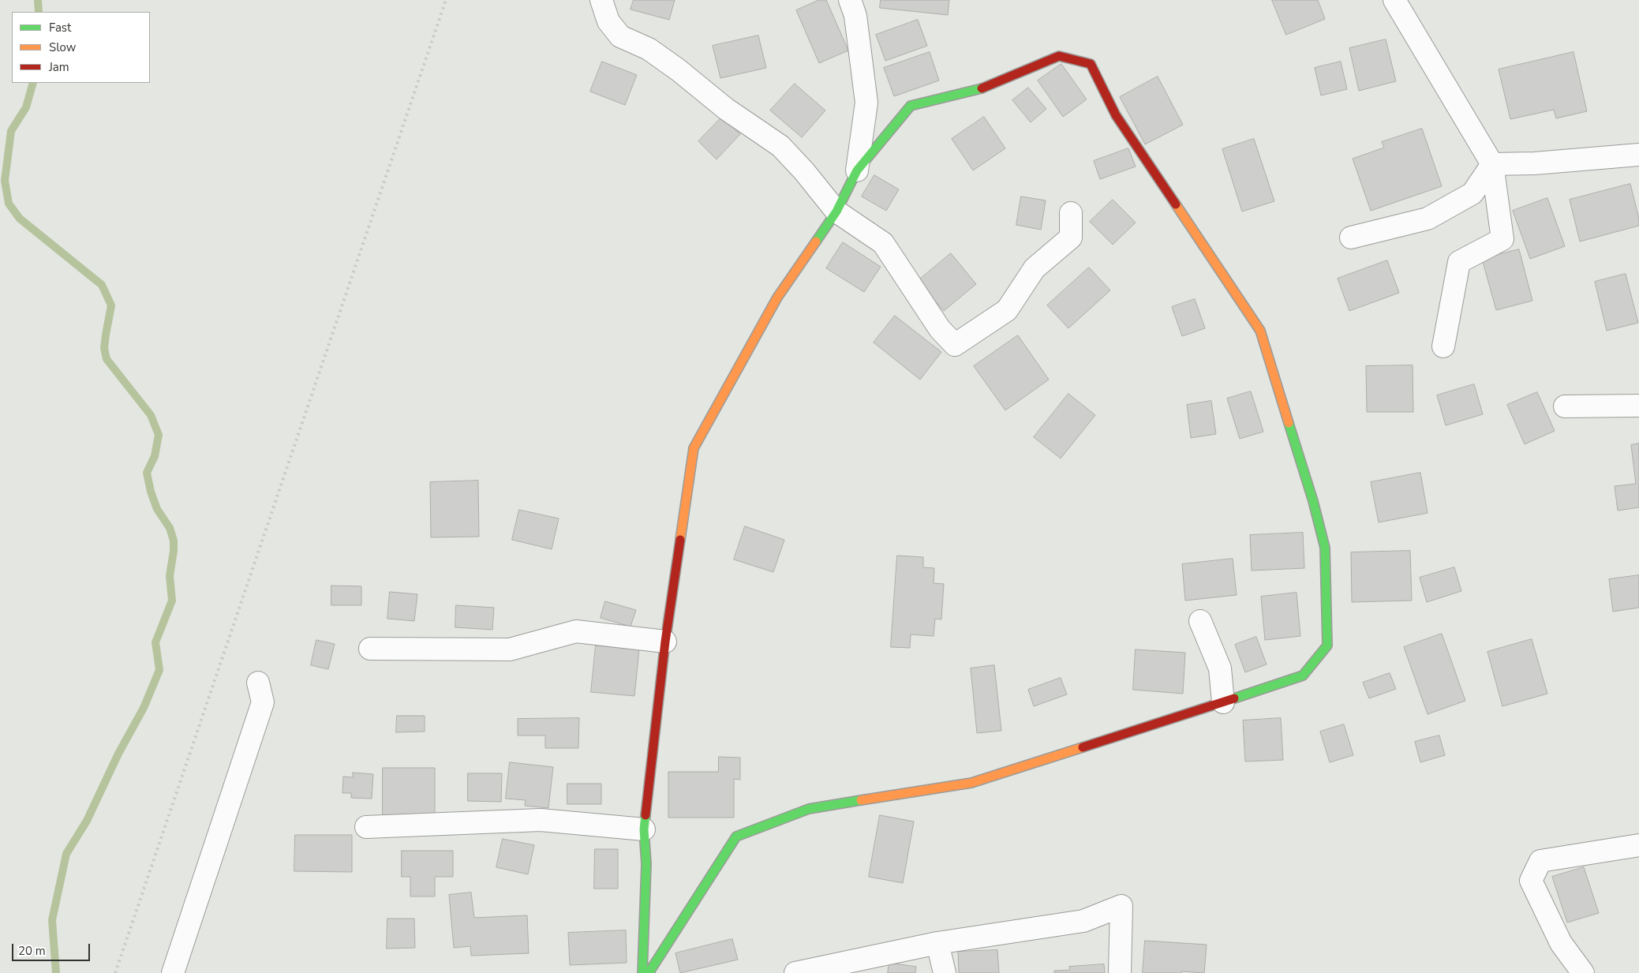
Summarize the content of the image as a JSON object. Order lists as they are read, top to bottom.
{
  "legend": ["Fast", "Slow", "Jam"],
  "scale_bar": "20 m"
}
